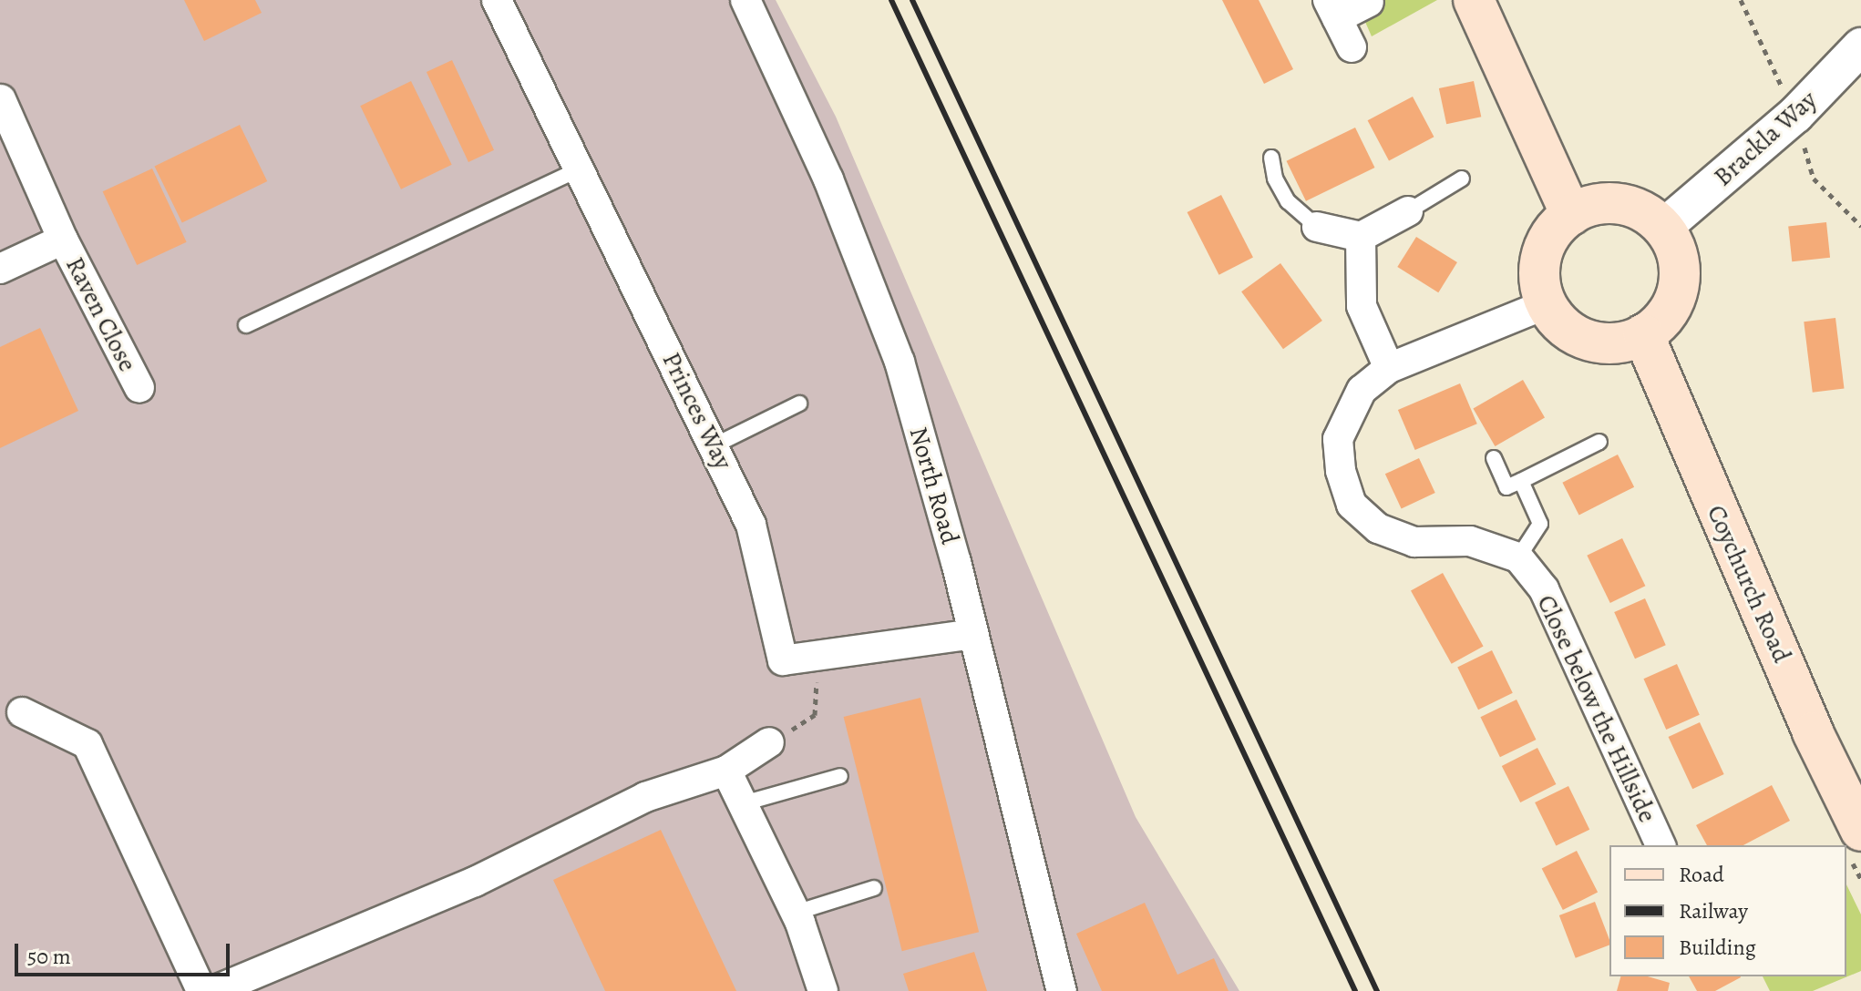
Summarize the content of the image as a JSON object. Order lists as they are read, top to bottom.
{
  "streets": {
    "main road": ["Coychurch Road"],
    "street": [
      "Brackla Way",
      "Raven Close",
      "Princes Way",
      "North Road",
      "Close below the Hillside"
    ]
  },
  "crossings": [
    ["Brackla Way", "Coychurch Road"],
    ["Princes Way", "North Road"]
  ],
  "legend": ["Road", "Railway", "Building"],
  "scale_bar": "50 m"
}
